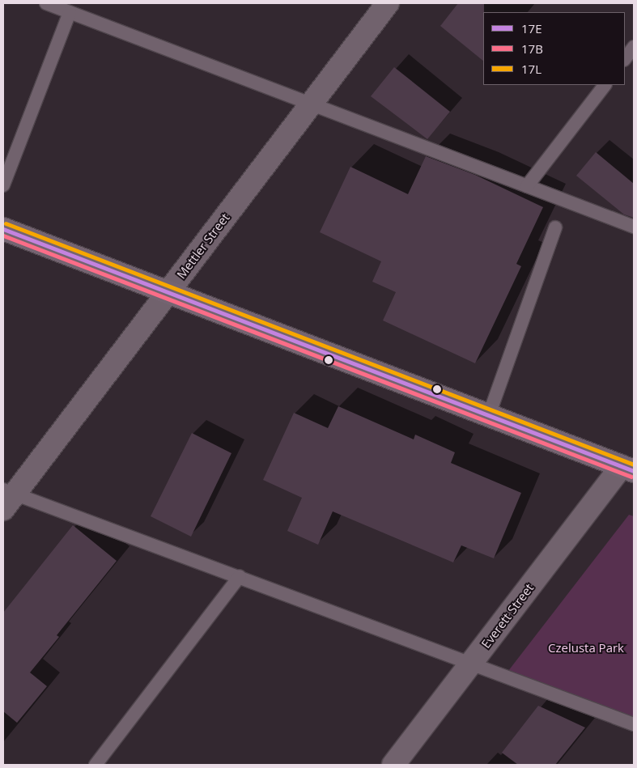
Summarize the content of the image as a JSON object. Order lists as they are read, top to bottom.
{
  "streets": {
    "street": ["Mettler Street", "Everett Street"]
  },
  "parks": ["Czelusta Park"],
  "lines": ["transit line 17L", "transit line 17E", "transit line 17B"],
  "legend": ["17E", "17B", "17L"]
}
